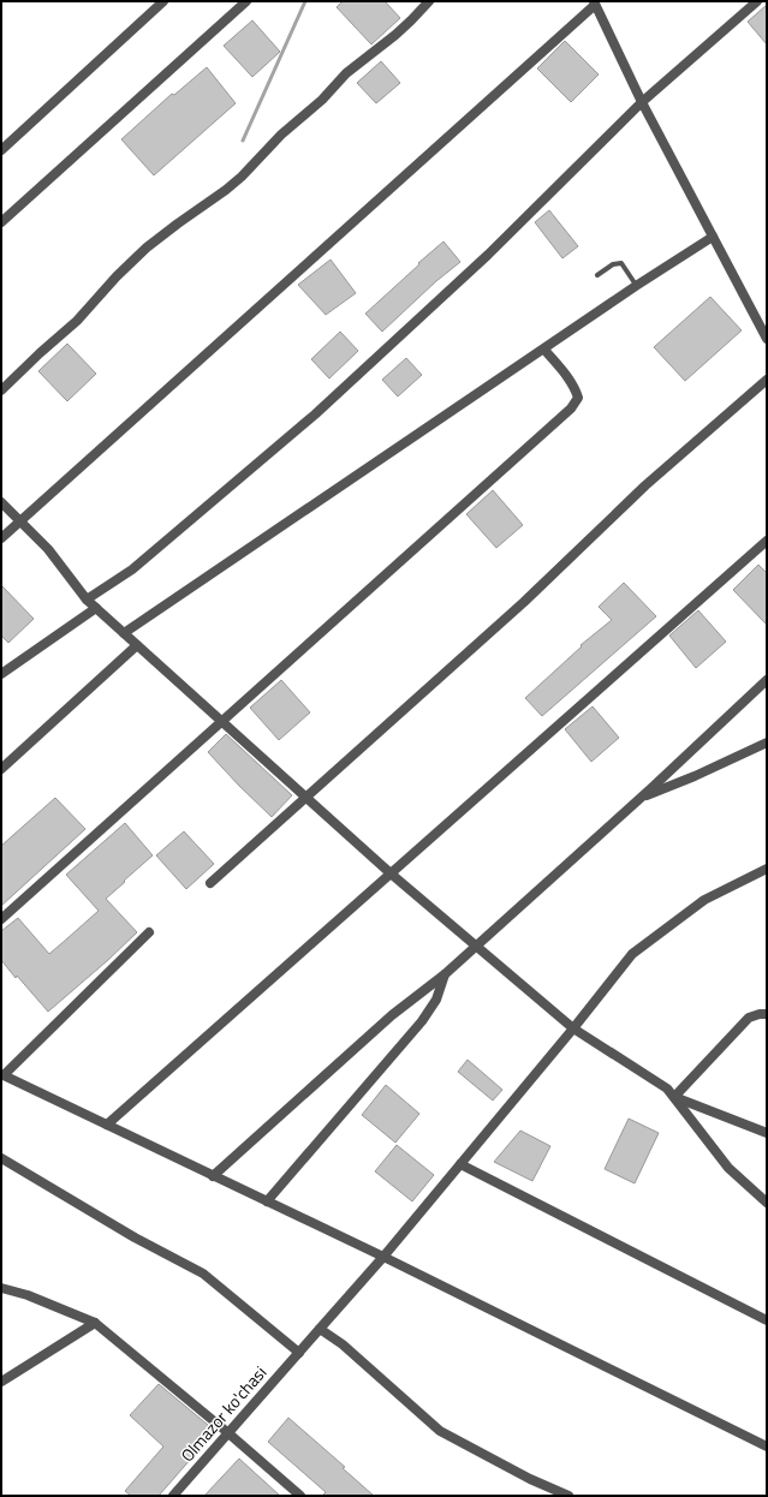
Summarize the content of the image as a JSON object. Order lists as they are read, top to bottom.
{
  "streets": {
    "street": ["Olmazor ko'chasi"]
  }
}
